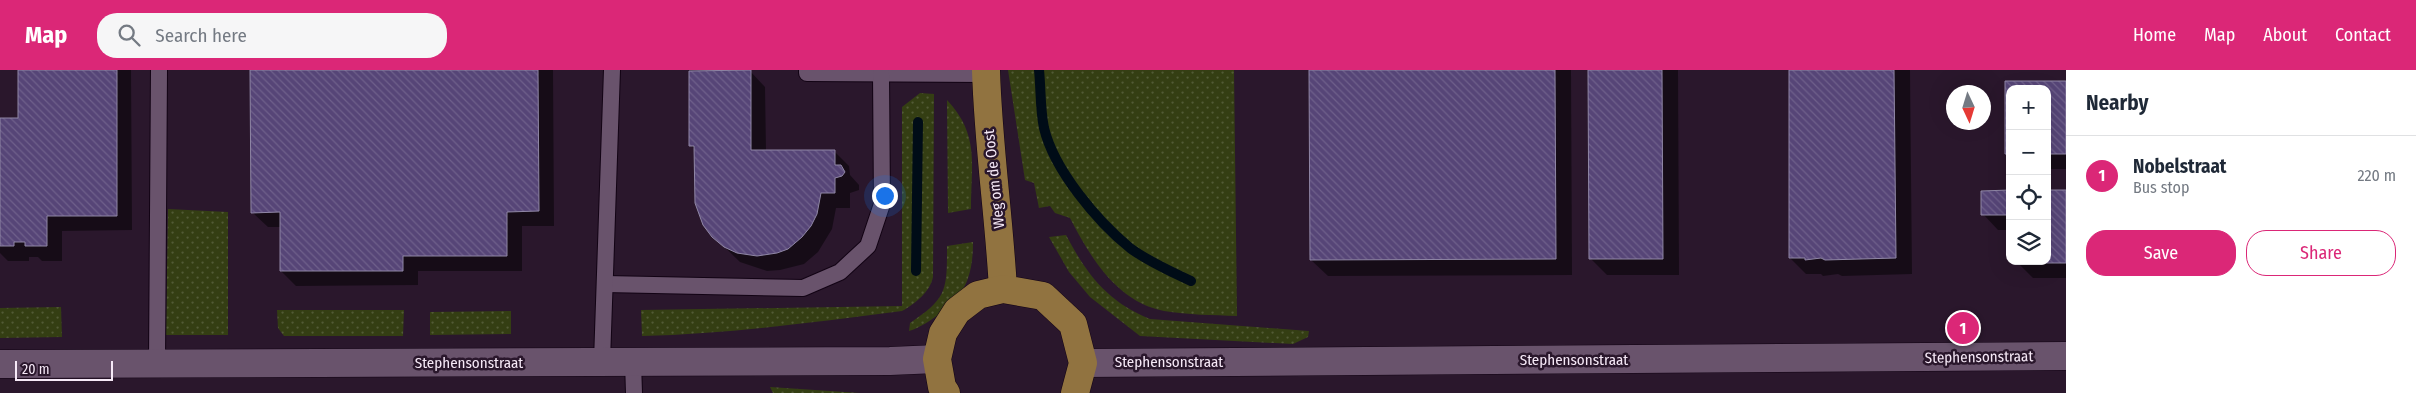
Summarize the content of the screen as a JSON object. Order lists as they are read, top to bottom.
{
  "streets": {
    "main road": ["Weg om de Oost"],
    "street": ["Stephensonstraat"]
  },
  "scale_bar": "20 m",
  "north": "bottom",
  "page": {
    "header": "Map",
    "search": "Search here",
    "nav": [
      "Home",
      "Map",
      "About",
      "Contact"
    ],
    "heading": "Nearby",
    "map_buttons": ["+", "−"],
    "list": [
      {
        "mark": "1",
        "name": "Nobelstraat",
        "note": "Bus stop",
        "value": "220 m"
      }
    ],
    "buttons": ["Save", "Share"],
    "pins": "1",
    "scale": "20 m"
  }
}
